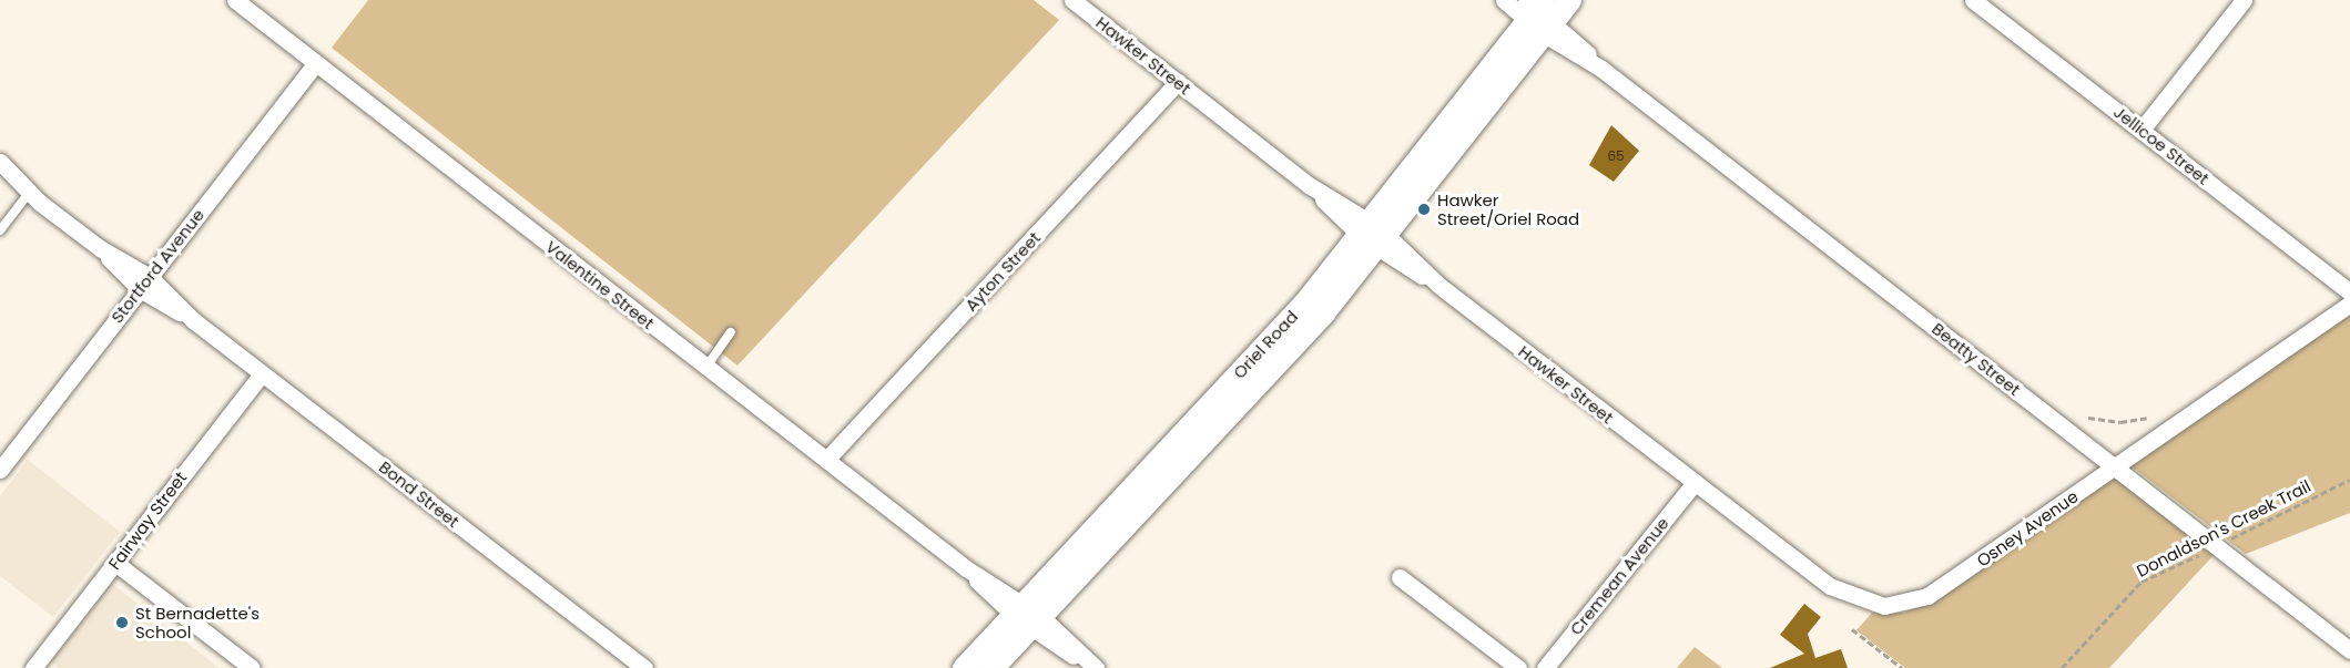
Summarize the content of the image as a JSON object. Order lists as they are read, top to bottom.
{
  "streets": {
    "main road": ["Oriel Road"],
    "street": [
      "Hawker Street",
      "Jellicoe Street",
      "Stortford Avenue",
      "Ayton Street",
      "Valentine Street",
      "Beatty Street",
      "Bond Street",
      "Fairway Street",
      "Osney Avenue",
      "Cremean Avenue"
    ],
    "path": ["Donaldson's Creek Trail"]
  },
  "crossings": [
    ["Hawker Street", "Ayton Street"],
    ["Hawker Street", "Oriel Road"],
    ["Hawker Street", "Osney Avenue"],
    ["Hawker Street", "Cremean Avenue"],
    ["Stortford Avenue", "Valentine Street"],
    ["Stortford Avenue", "Bond Street"],
    ["Ayton Street", "Valentine Street"],
    ["Valentine Street", "Oriel Road"],
    ["Oriel Road", "Beatty Street"],
    ["Beatty Street", "Osney Avenue"],
    ["Beatty Street", "Donaldson's Creek Trail"],
    ["Bond Street", "Fairway Street"],
    ["Osney Avenue", "Cremean Avenue"]
  ],
  "places": ["Hawker Street/Oriel Road", "St Bernadette's School"],
  "house_numbers": ["65"]
}
